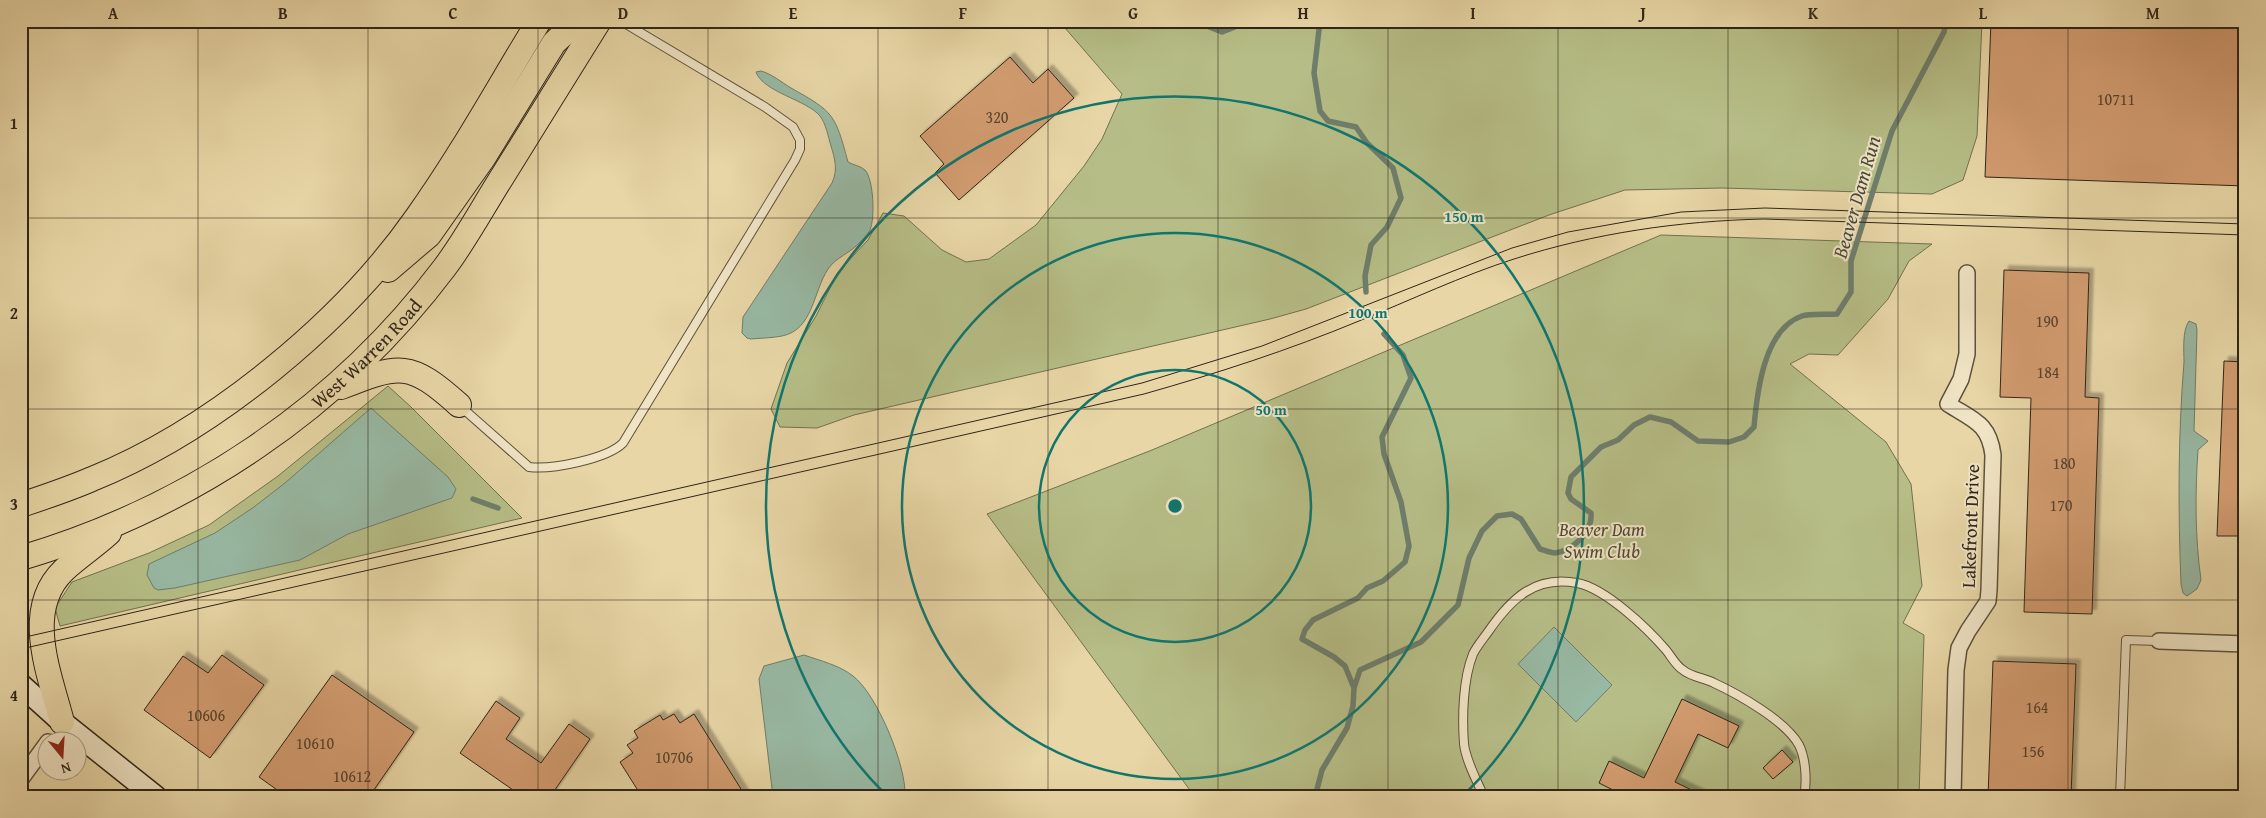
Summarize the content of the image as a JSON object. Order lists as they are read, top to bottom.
{
  "streets": {
    "main road": ["West Warren Road"],
    "street": ["Lakefront Drive"]
  },
  "water": ["Beaver Dam Run"],
  "parks": ["Beaver Dam Swim Club"],
  "house_numbers": [
    "10711",
    "320",
    "190",
    "184",
    "180",
    "170",
    "164",
    "10606",
    "10610",
    "156",
    "10706",
    "10612"
  ],
  "north": "bottom",
  "grid": {
    "columns": [
      "A",
      "B",
      "C",
      "D",
      "E",
      "F",
      "G",
      "H",
      "I",
      "J",
      "K",
      "L",
      "M"
    ],
    "rows": [
      "1",
      "2",
      "3",
      "4"
    ]
  },
  "rings": ["150 m", "100 m", "50 m"]
}
